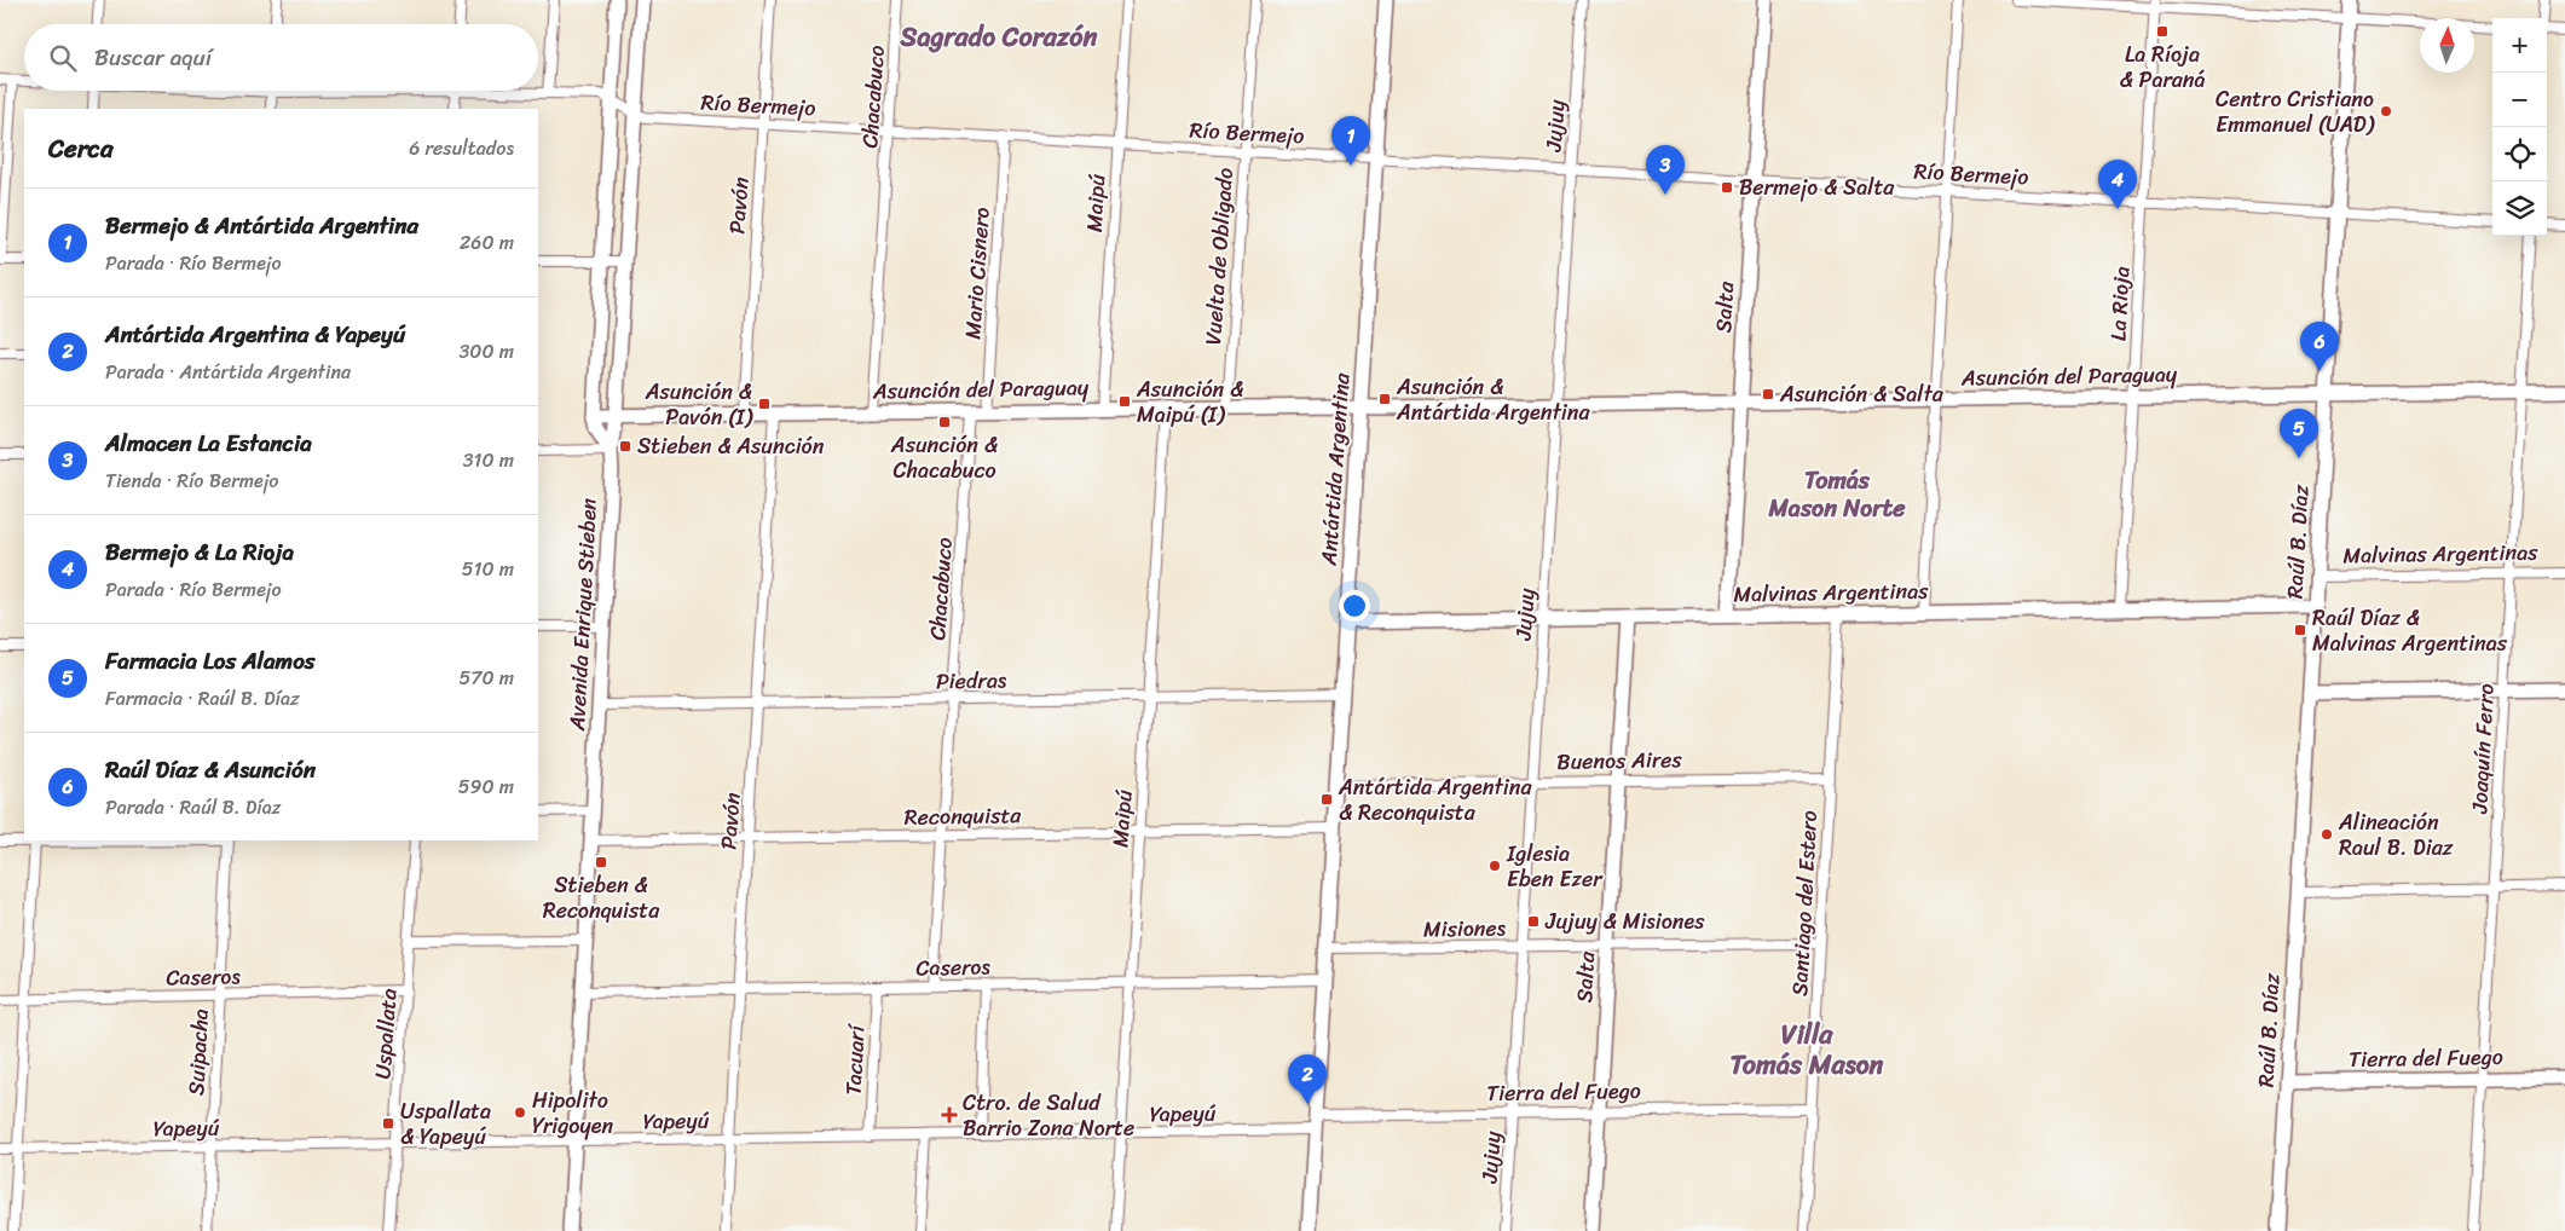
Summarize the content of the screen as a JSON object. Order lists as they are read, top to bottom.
{
  "streets": {
    "main road": [
      "Salta",
      "Asunción del Paraguay",
      "Antártida Argentina",
      "Raúl B. Díaz",
      "Malvinas Argentinas",
      "Avenida Enrique Stieben",
      "Tierra del Fuego"
    ],
    "street": [
      "Chacabuco",
      "Río Bermejo",
      "Jujuy",
      "Maipú",
      "Pavón",
      "Vuelta de Obligado",
      "Mario Cisnero",
      "La Rioja",
      "Piedras",
      "Joaquín Ferro",
      "Buenos Aires",
      "Reconquista",
      "Santiago del Estero",
      "Misiones",
      "Caseros",
      "Uspallata",
      "Suipacha",
      "Tacuarí",
      "Yapeyú"
    ]
  },
  "crossings": [
    ["Chacabuco", "Río Bermejo"],
    ["Chacabuco", "Asunción del Paraguay"],
    ["Chacabuco", "Piedras"],
    ["Chacabuco", "Reconquista"],
    ["Chacabuco", "Caseros"],
    ["Río Bermejo", "Jujuy"],
    ["Río Bermejo", "Maipú"],
    ["Río Bermejo", "Pavón"],
    ["Río Bermejo", "Vuelta de Obligado"],
    ["Río Bermejo", "Mario Cisnero"],
    ["Río Bermejo", "La Rioja"],
    ["Río Bermejo", "Salta"],
    ["Río Bermejo", "Antártida Argentina"],
    ["Río Bermejo", "Raúl B. Díaz"],
    ["Río Bermejo", "Avenida Enrique Stieben"],
    ["Jujuy", "Asunción del Paraguay"],
    ["Jujuy", "Malvinas Argentinas"],
    ["Jujuy", "Buenos Aires"],
    ["Jujuy", "Misiones"],
    ["Jujuy", "Tierra del Fuego"],
    ["Maipú", "Asunción del Paraguay"],
    ["Maipú", "Piedras"],
    ["Maipú", "Reconquista"],
    ["Maipú", "Caseros"],
    ["Maipú", "Yapeyú"],
    ["Pavón", "Asunción del Paraguay"],
    ["Pavón", "Piedras"],
    ["Pavón", "Reconquista"],
    ["Pavón", "Caseros"],
    ["Pavón", "Yapeyú"],
    ["Vuelta de Obligado", "Asunción del Paraguay"],
    ["Mario Cisnero", "Asunción del Paraguay"],
    ["La Rioja", "Asunción del Paraguay"],
    ["La Rioja", "Malvinas Argentinas"],
    ["Salta", "Asunción del Paraguay"],
    ["Salta", "Malvinas Argentinas"],
    ["Salta", "Buenos Aires"],
    ["Salta", "Misiones"],
    ["Salta", "Tierra del Fuego"],
    ["Asunción del Paraguay", "Antártida Argentina"],
    ["Asunción del Paraguay", "Raúl B. Díaz"],
    ["Asunción del Paraguay", "Avenida Enrique Stieben"],
    ["Asunción del Paraguay", "Joaquín Ferro"],
    ["Antártida Argentina", "Malvinas Argentinas"],
    ["Antártida Argentina", "Piedras"],
    ["Antártida Argentina", "Buenos Aires"],
    ["Antártida Argentina", "Reconquista"],
    ["Antártida Argentina", "Misiones"],
    ["Antártida Argentina", "Caseros"],
    ["Antártida Argentina", "Tierra del Fuego"],
    ["Antártida Argentina", "Yapeyú"],
    ["Raúl B. Díaz", "Malvinas Argentinas"],
    ["Raúl B. Díaz", "Tierra del Fuego"],
    ["Malvinas Argentinas", "Joaquín Ferro"],
    ["Malvinas Argentinas", "Santiago del Estero"],
    ["Avenida Enrique Stieben", "Piedras"],
    ["Avenida Enrique Stieben", "Reconquista"],
    ["Avenida Enrique Stieben", "Caseros"],
    ["Avenida Enrique Stieben", "Yapeyú"],
    ["Joaquín Ferro", "Tierra del Fuego"],
    ["Buenos Aires", "Santiago del Estero"],
    ["Santiago del Estero", "Misiones"],
    ["Santiago del Estero", "Tierra del Fuego"],
    ["Caseros", "Uspallata"],
    ["Caseros", "Suipacha"],
    ["Caseros", "Tacuarí"],
    ["Uspallata", "Yapeyú"],
    ["Suipacha", "Yapeyú"],
    ["Tierra del Fuego", "Yapeyú"],
    ["Tacuarí", "Yapeyú"]
  ],
  "districts": ["Sagrado Corazón", "Tomás Mason Norte", "Villa Tomás Mason"],
  "places": {
    "transit": [
      "La Ríoja & Paraná",
      "Bermejo & Salta",
      "Asunción & Salta",
      "Asunción & Antártida Argentina",
      "Asunción & Maipú (I)",
      "Asunción & Pavón (I)",
      "Asunción & Chacabuco",
      "Stieben & Asunción",
      "Raúl Díaz & Malvinas Argentinas",
      "Antártida Argentina & Reconquista",
      "Stieben & Reconquista",
      "Jujuy & Misiones",
      "Uspallata & Yapeyú"
    ],
    "other": [
      "Centro Cristiano Emmanuel (UAD)",
      "Alineación Raul B. Diaz",
      "Iglesia Eben Ezer",
      "Hipolito Yrigoyen"
    ],
    "health": ["Ctro. de Salud Barrio Zona Norte"]
  },
  "north": "top",
  "page": {
    "map_buttons": ["+", "−"],
    "search": "Buscar aquí",
    "heading": ["Cerca", "6 resultados"],
    "pins": [
      "1",
      "3",
      "4",
      "6",
      "5",
      "2"
    ],
    "list": [
      {
        "mark": "1",
        "name": "Bermejo & Antártida Argentina",
        "note": "Parada · Río Bermejo",
        "value": "260 m"
      },
      {
        "mark": "2",
        "name": "Antártida Argentina & Yapeyú",
        "note": "Parada · Antártida Argentina",
        "value": "300 m"
      },
      {
        "mark": "3",
        "name": "Almacen La Estancia",
        "note": "Tienda · Río Bermejo",
        "value": "310 m"
      },
      {
        "mark": "4",
        "name": "Bermejo & La Rioja",
        "note": "Parada · Río Bermejo",
        "value": "510 m"
      },
      {
        "mark": "5",
        "name": "Farmacia Los Alamos",
        "note": "Farmacia · Raúl B. Díaz",
        "value": "570 m"
      },
      {
        "mark": "6",
        "name": "Raúl Díaz & Asunción",
        "note": "Parada · Raúl B. Díaz",
        "value": "590 m"
      }
    ]
  }
}
